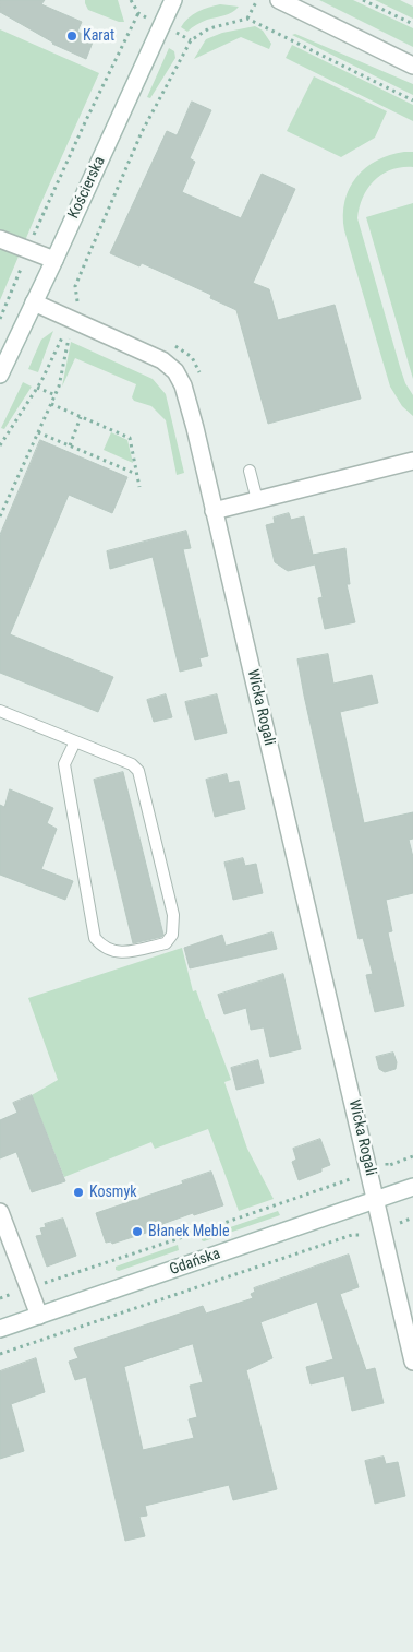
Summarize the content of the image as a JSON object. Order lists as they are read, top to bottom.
{
  "streets": {
    "street": ["Kościerska", "Wicka Rogali", "Gdańska"]
  },
  "crossings": [
    ["Kościerska", "Wicka Rogali"],
    ["Wicka Rogali", "Gdańska"]
  ],
  "places": ["Karat", "Kosmyk", "Błanek Meble"]
}
